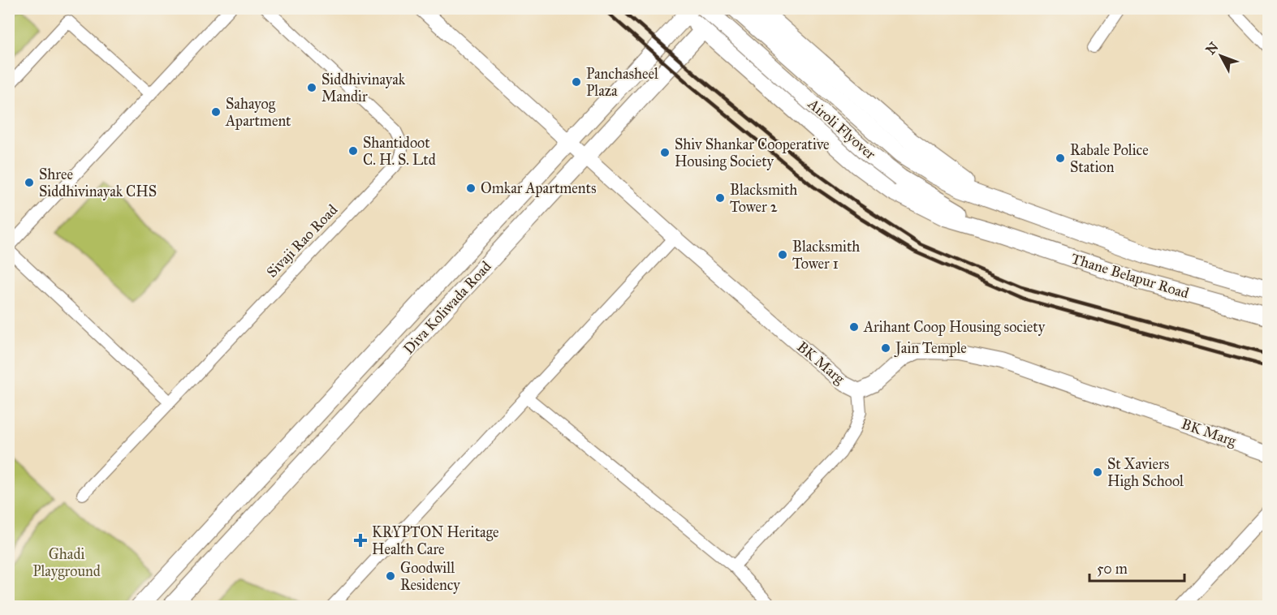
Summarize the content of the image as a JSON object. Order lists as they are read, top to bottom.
{
  "streets": {
    "main road": ["Airoli Flyover", "Thane Belapur Road", "Diva Koliwada Road"],
    "street": ["Sivaji Rao Road", "BK Marg"]
  },
  "crossings": [
    ["Airoli Flyover", "Thane Belapur Road"],
    ["Diva Koliwada Road", "BK Marg"]
  ],
  "parks": ["Ghadi Playground"],
  "places": {
    "other": [
      "Panchasheel Plaza",
      "Siddhivinayak Mandir",
      "Sahayog Apartment",
      "Shantidoot C. H. S. Ltd",
      "Shiv Shankar Cooperative Housing Society",
      "Rabale Police Station",
      "Shree Siddhivinayak CHS",
      "Omkar Apartments",
      "Blacksmith Tower 2",
      "Blacksmith Tower 1",
      "Arihant Coop Housing society",
      "Jain Temple",
      "St Xaviers High School",
      "Goodwill Residency"
    ],
    "health": ["KRYPTON Heritage Health Care"]
  },
  "scale_bar": "50 m",
  "north": "top left"
}
